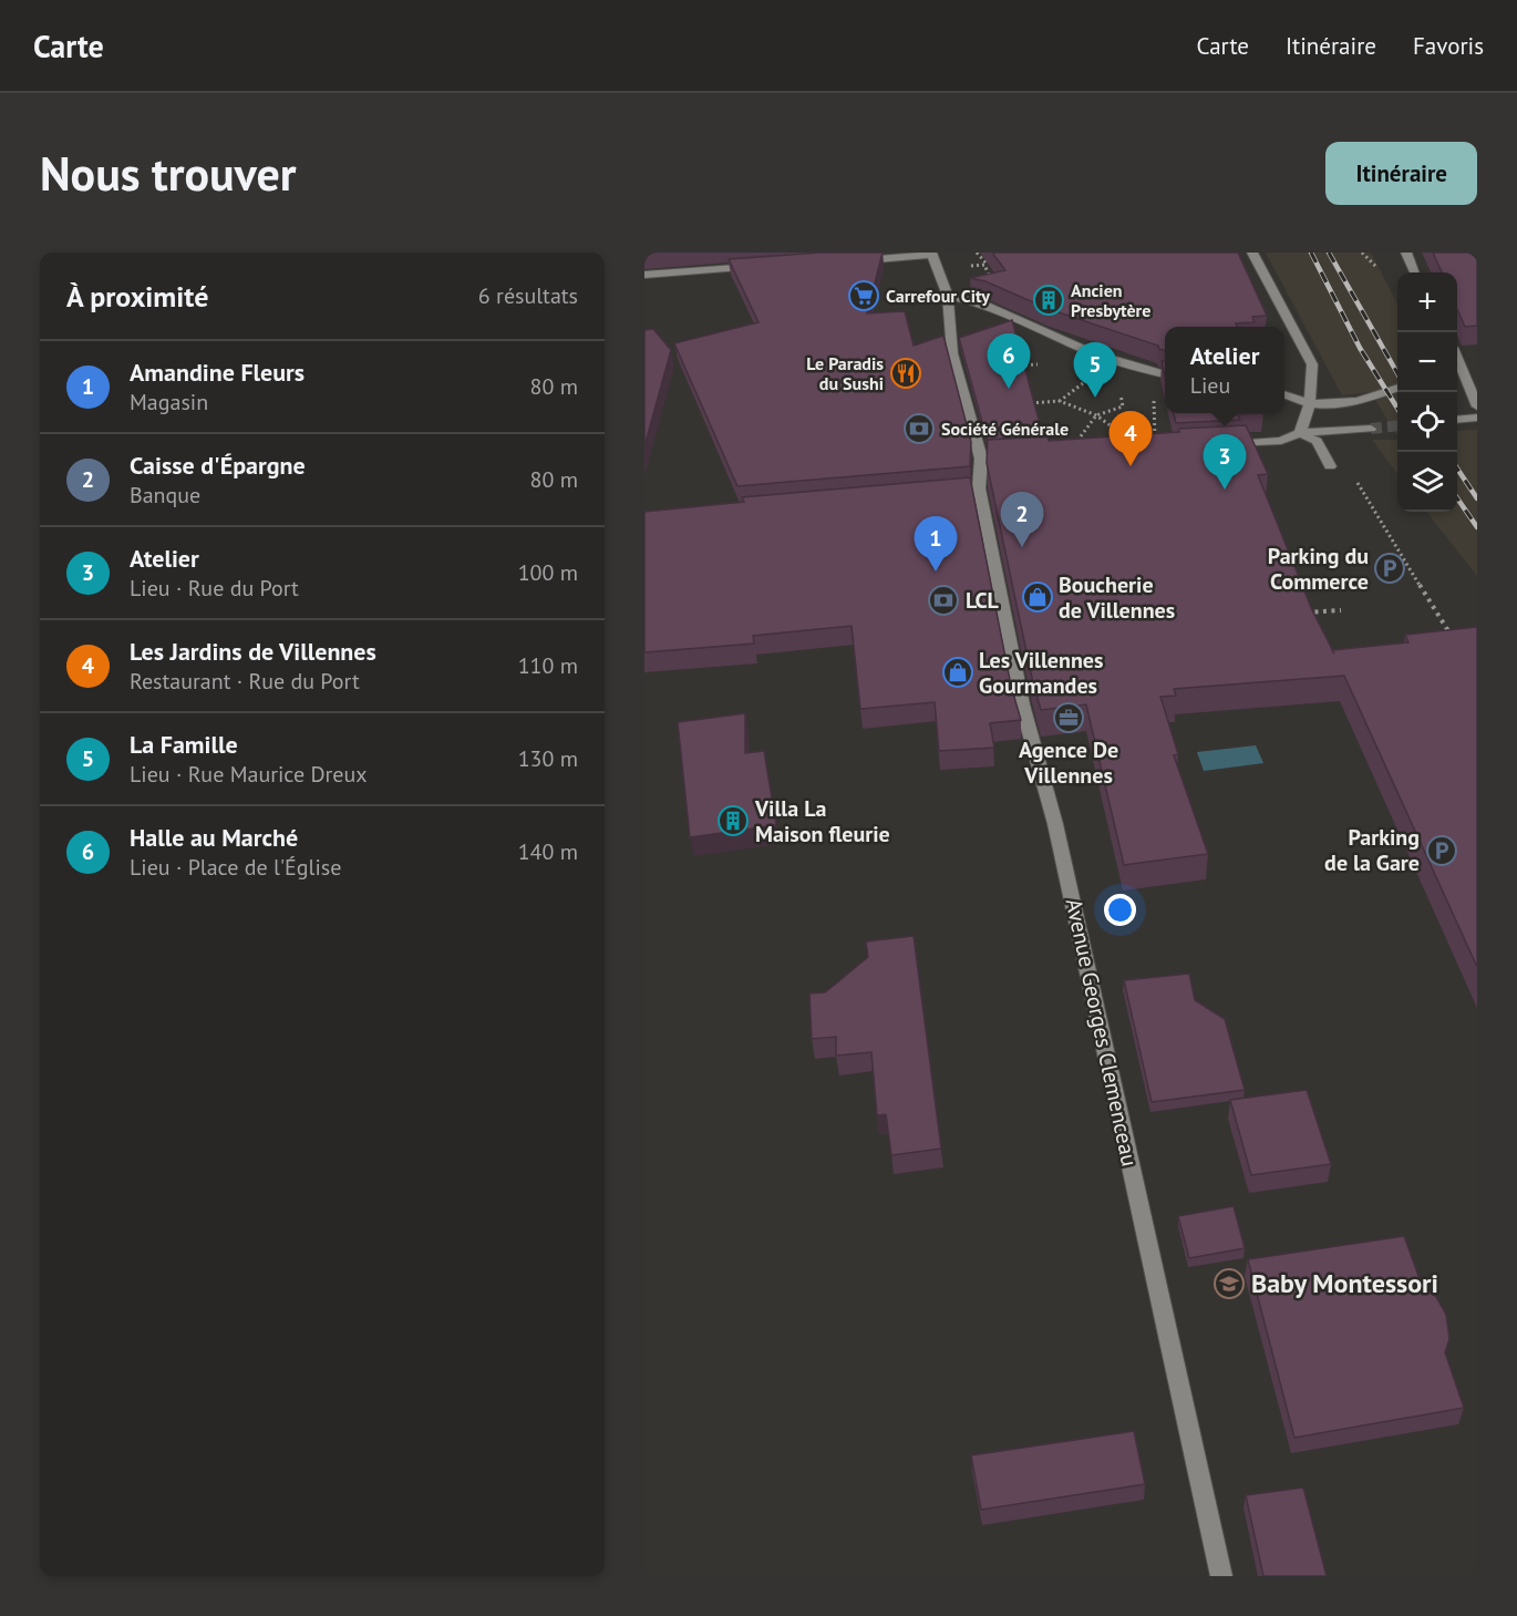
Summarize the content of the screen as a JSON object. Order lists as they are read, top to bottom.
{
  "streets": {
    "street": ["Avenue Georges Clemenceau"]
  },
  "places": {
    "supermarket": ["Carrefour City"],
    "building": ["Ancien Presbytère", "Villa La Maison fleurie"],
    "restaurant": ["Le Paradis du Sushi"],
    "bank": ["Société Générale", "LCL"],
    "parking": ["Parking du Commerce", "Parking de la Gare"],
    "shop": ["Boucherie de Villennes", "Les Villennes Gourmandes"],
    "office": ["Agence De Villennes"],
    "school or university": ["Baby Montessori"]
  },
  "page": {
    "header": "Carte",
    "nav": ["Carte", "Itinéraire", "Favoris"],
    "buttons": "Itinéraire",
    "title": "Nous trouver",
    "heading": ["À proximité", "6 résultats"],
    "map_buttons": ["+", "−"],
    "popup": ["Atelier", "Lieu"],
    "pins": [
      "6",
      "5",
      "4",
      "3",
      "2",
      "1"
    ],
    "list": [
      {
        "mark": "1",
        "name": "Amandine Fleurs",
        "note": "Magasin",
        "value": "80 m"
      },
      {
        "mark": "2",
        "name": "Caisse d'Épargne",
        "note": "Banque",
        "value": "80 m"
      },
      {
        "mark": "3",
        "name": "Atelier",
        "note": "Lieu · Rue du Port",
        "value": "100 m"
      },
      {
        "mark": "4",
        "name": "Les Jardins de Villennes",
        "note": "Restaurant · Rue du Port",
        "value": "110 m"
      },
      {
        "mark": "5",
        "name": "La Famille",
        "note": "Lieu · Rue Maurice Dreux",
        "value": "130 m"
      },
      {
        "mark": "6",
        "name": "Halle au Marché",
        "note": "Lieu · Place de l'Église",
        "value": "140 m"
      }
    ]
  }
}
